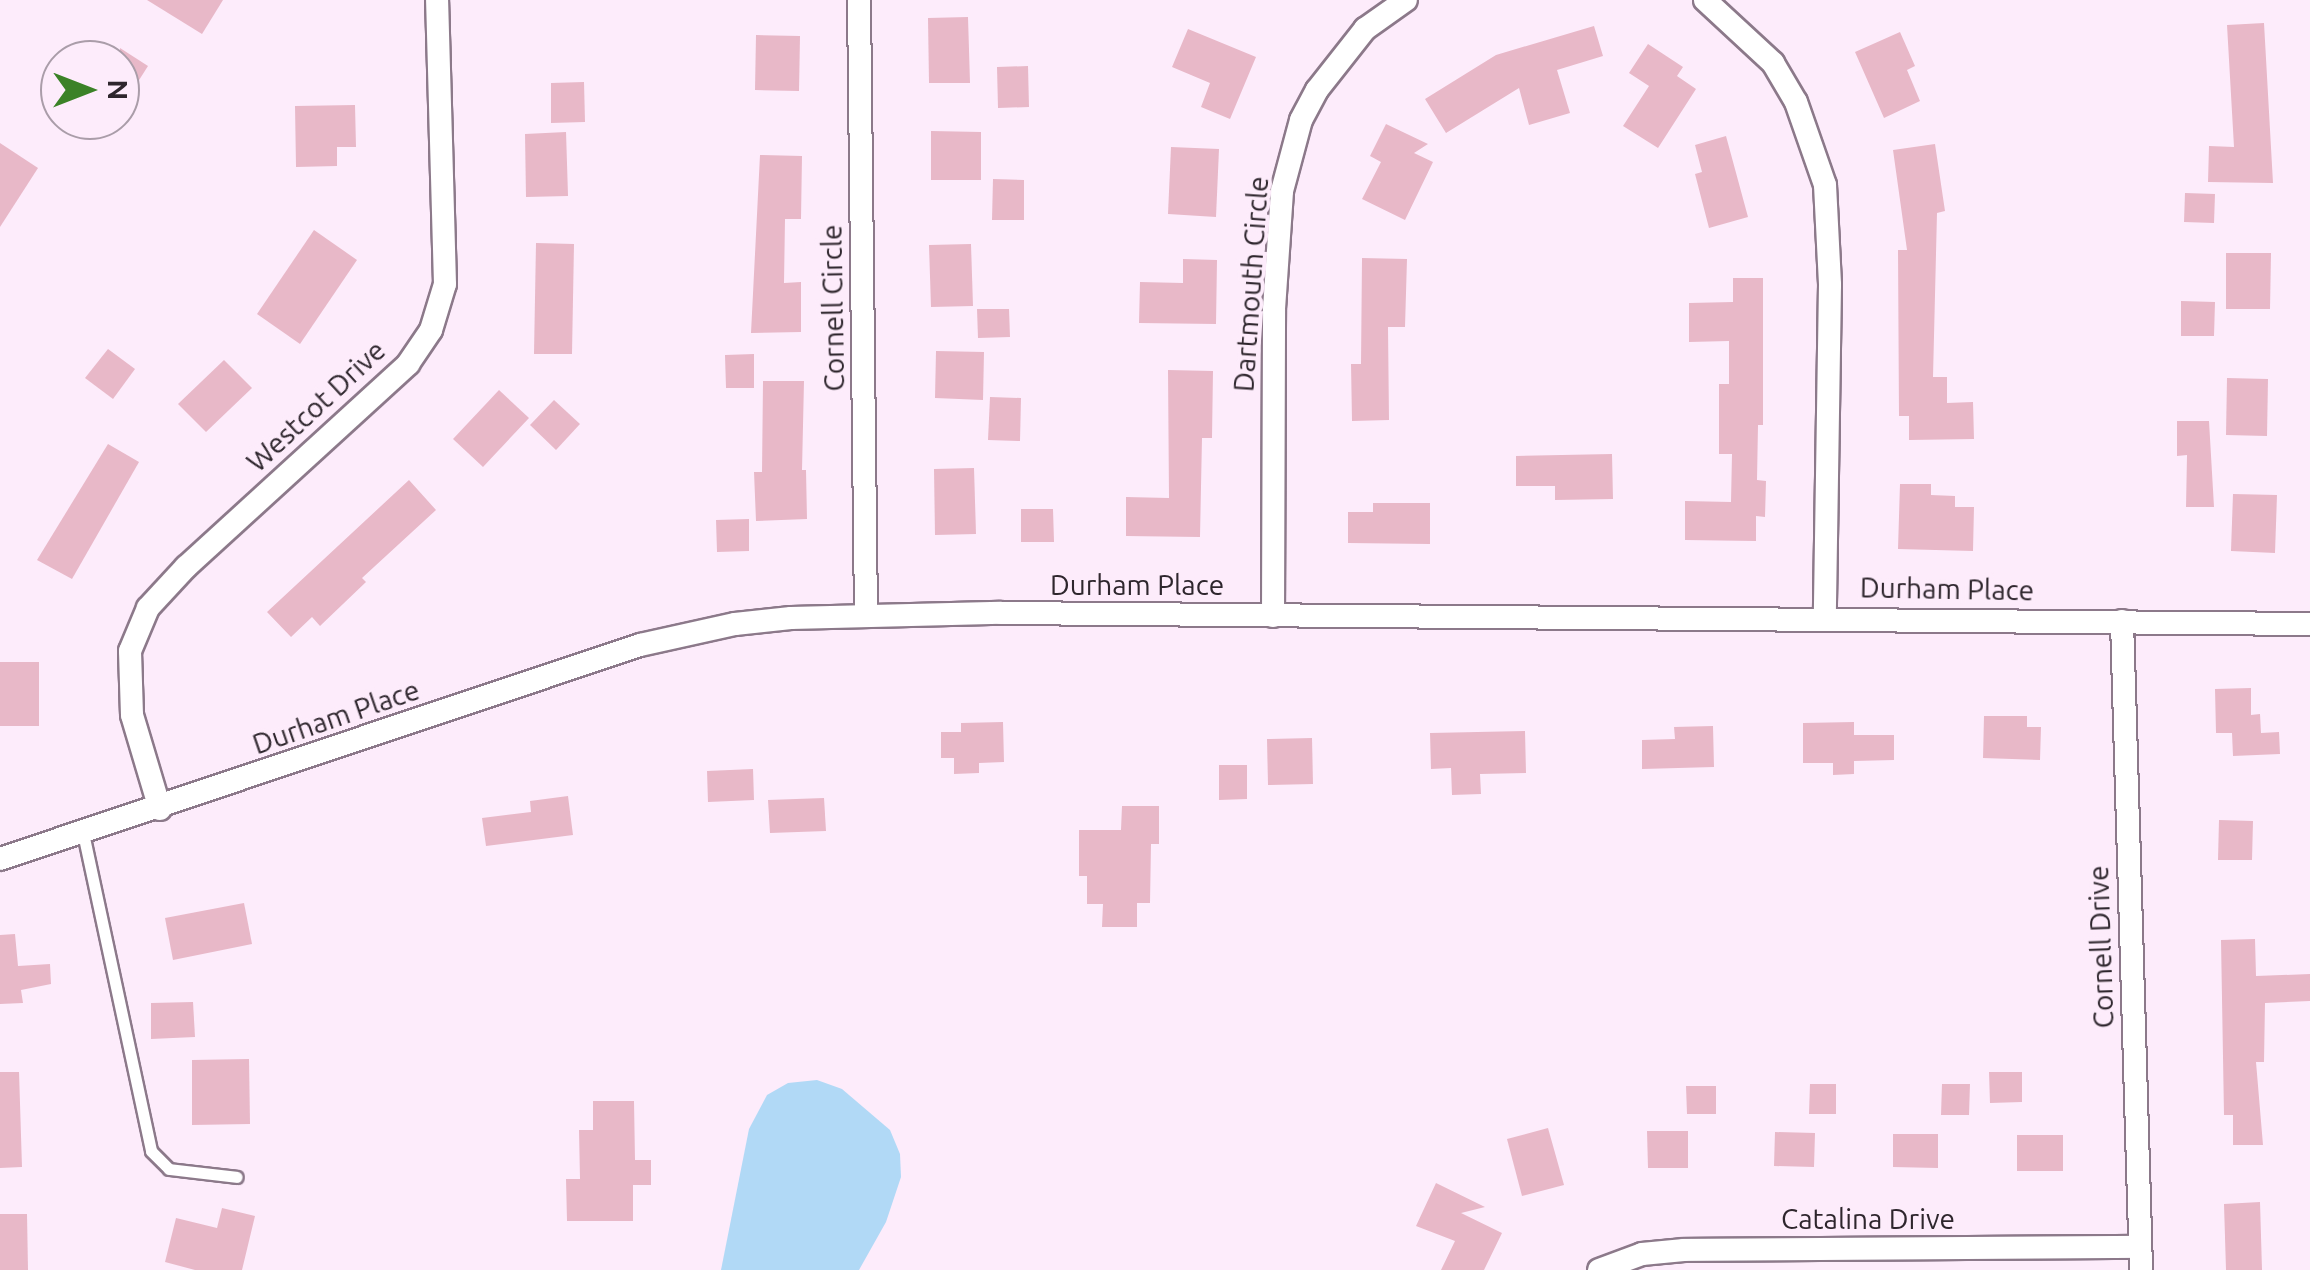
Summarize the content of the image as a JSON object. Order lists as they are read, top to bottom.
{
  "streets": {
    "street": [
      "Dartmouth Circle",
      "Cornell Circle",
      "Westcot Drive",
      "Durham Place",
      "Cornell Drive",
      "Catalina Drive"
    ]
  },
  "crossings": [
    ["Dartmouth Circle", "Durham Place"],
    ["Cornell Circle", "Durham Place"],
    ["Westcot Drive", "Durham Place"],
    ["Durham Place", "Cornell Drive"],
    ["Cornell Drive", "Catalina Drive"]
  ],
  "north": "right"
}
